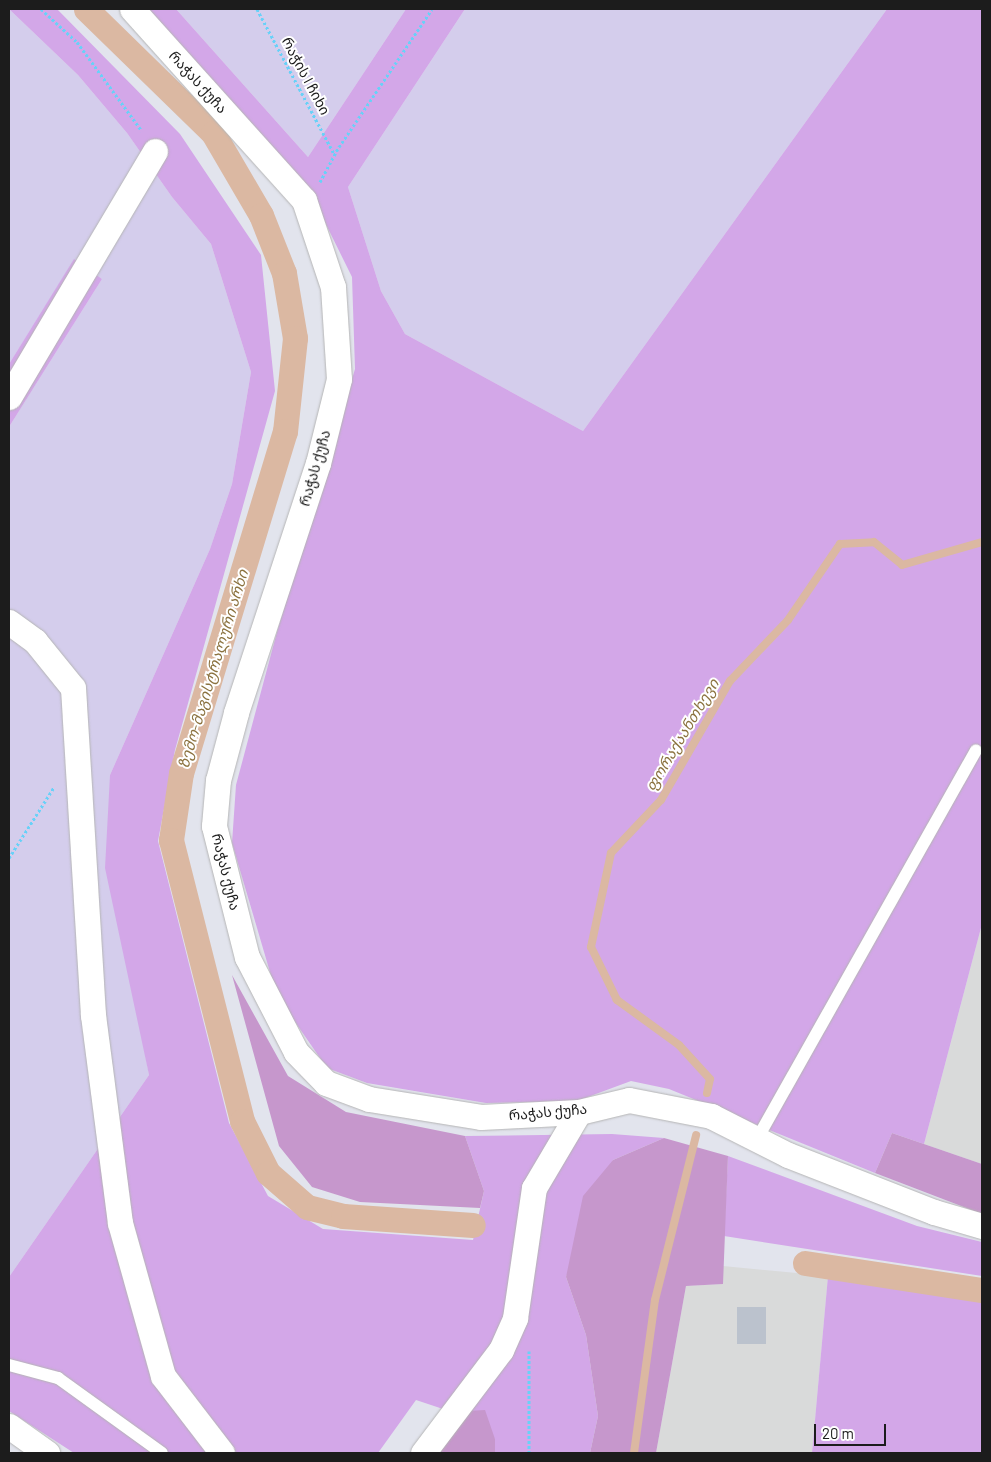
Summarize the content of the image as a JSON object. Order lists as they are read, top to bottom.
{
  "streets": {
    "street": ["რაჭას ქუჩა"],
    "path": ["რაჭის I ჩიხი"]
  },
  "water": ["ზემო-მაგისტრალური არხი", "ფორაქაანთხევი"],
  "scale_bar": "20 m"
}
